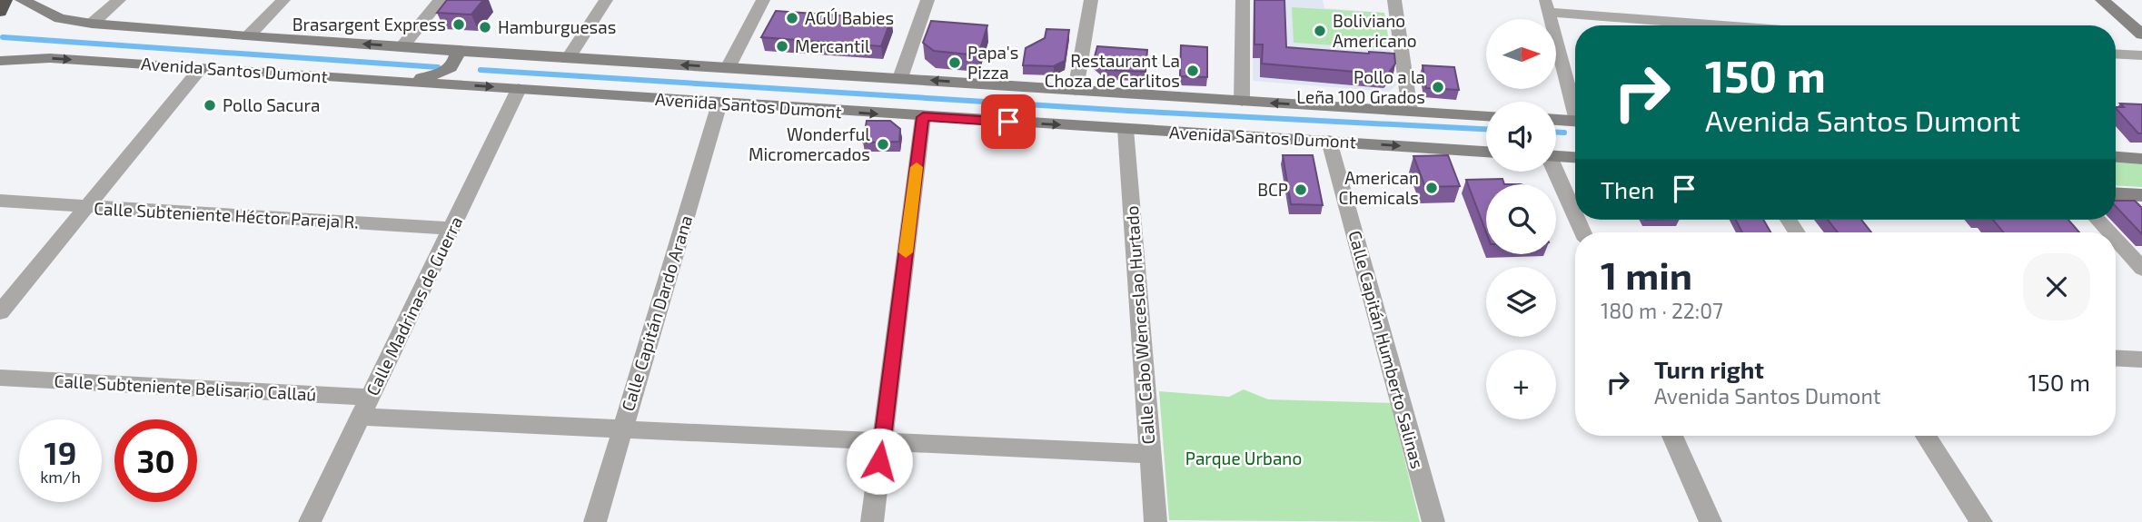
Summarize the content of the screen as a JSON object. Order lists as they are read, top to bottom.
{
  "streets": {
    "main road": ["Avenida Santos Dumont"],
    "street": [
      "Calle Subteniente Héctor Pareja R.",
      "Calle Madrinas de Guerra",
      "Calle Capitán Dardo Arana",
      "Calle Cabo Wenceslao Hurtado",
      "Calle Capitán Humberto Salinas",
      "Calle Subteniente Belisario Callaú"
    ]
  },
  "crossings": [
    ["Avenida Santos Dumont", "Calle Madrinas de Guerra"],
    ["Avenida Santos Dumont", "Calle Capitán Dardo Arana"],
    ["Avenida Santos Dumont", "Calle Cabo Wenceslao Hurtado"],
    ["Avenida Santos Dumont", "Calle Capitán Humberto Salinas"],
    ["Calle Subteniente Héctor Pareja R.", "Calle Madrinas de Guerra"],
    ["Calle Madrinas de Guerra", "Calle Subteniente Belisario Callaú"],
    ["Calle Capitán Dardo Arana", "Calle Subteniente Belisario Callaú"],
    ["Calle Cabo Wenceslao Hurtado", "Calle Subteniente Belisario Callaú"]
  ],
  "parks": ["Parque Urbano"],
  "places": [
    "AGÚ Babies",
    "Brasargent Express",
    "Hamburguesas",
    "Boliviano Americano",
    "Mercantil",
    "Papa's Pizza",
    "Restaurant La Choza de Carlitos",
    "Pollo a la Leña 100 Grados",
    "Pollo Sacura",
    "Wonderful Micromercados",
    "American Chemicals",
    "BCP"
  ],
  "north": "right",
  "page": {
    "map_buttons": "+",
    "turn": ["150 m", "Avenida Santos Dumont"],
    "then": "Then",
    "heading": ["1 min", "180 m · 22:07"],
    "list": [
      {
        "name": "Turn right",
        "note": "Avenida Santos Dumont",
        "value": "150 m"
      }
    ],
    "speed": "19 km/h",
    "limit": "30"
  }
}
